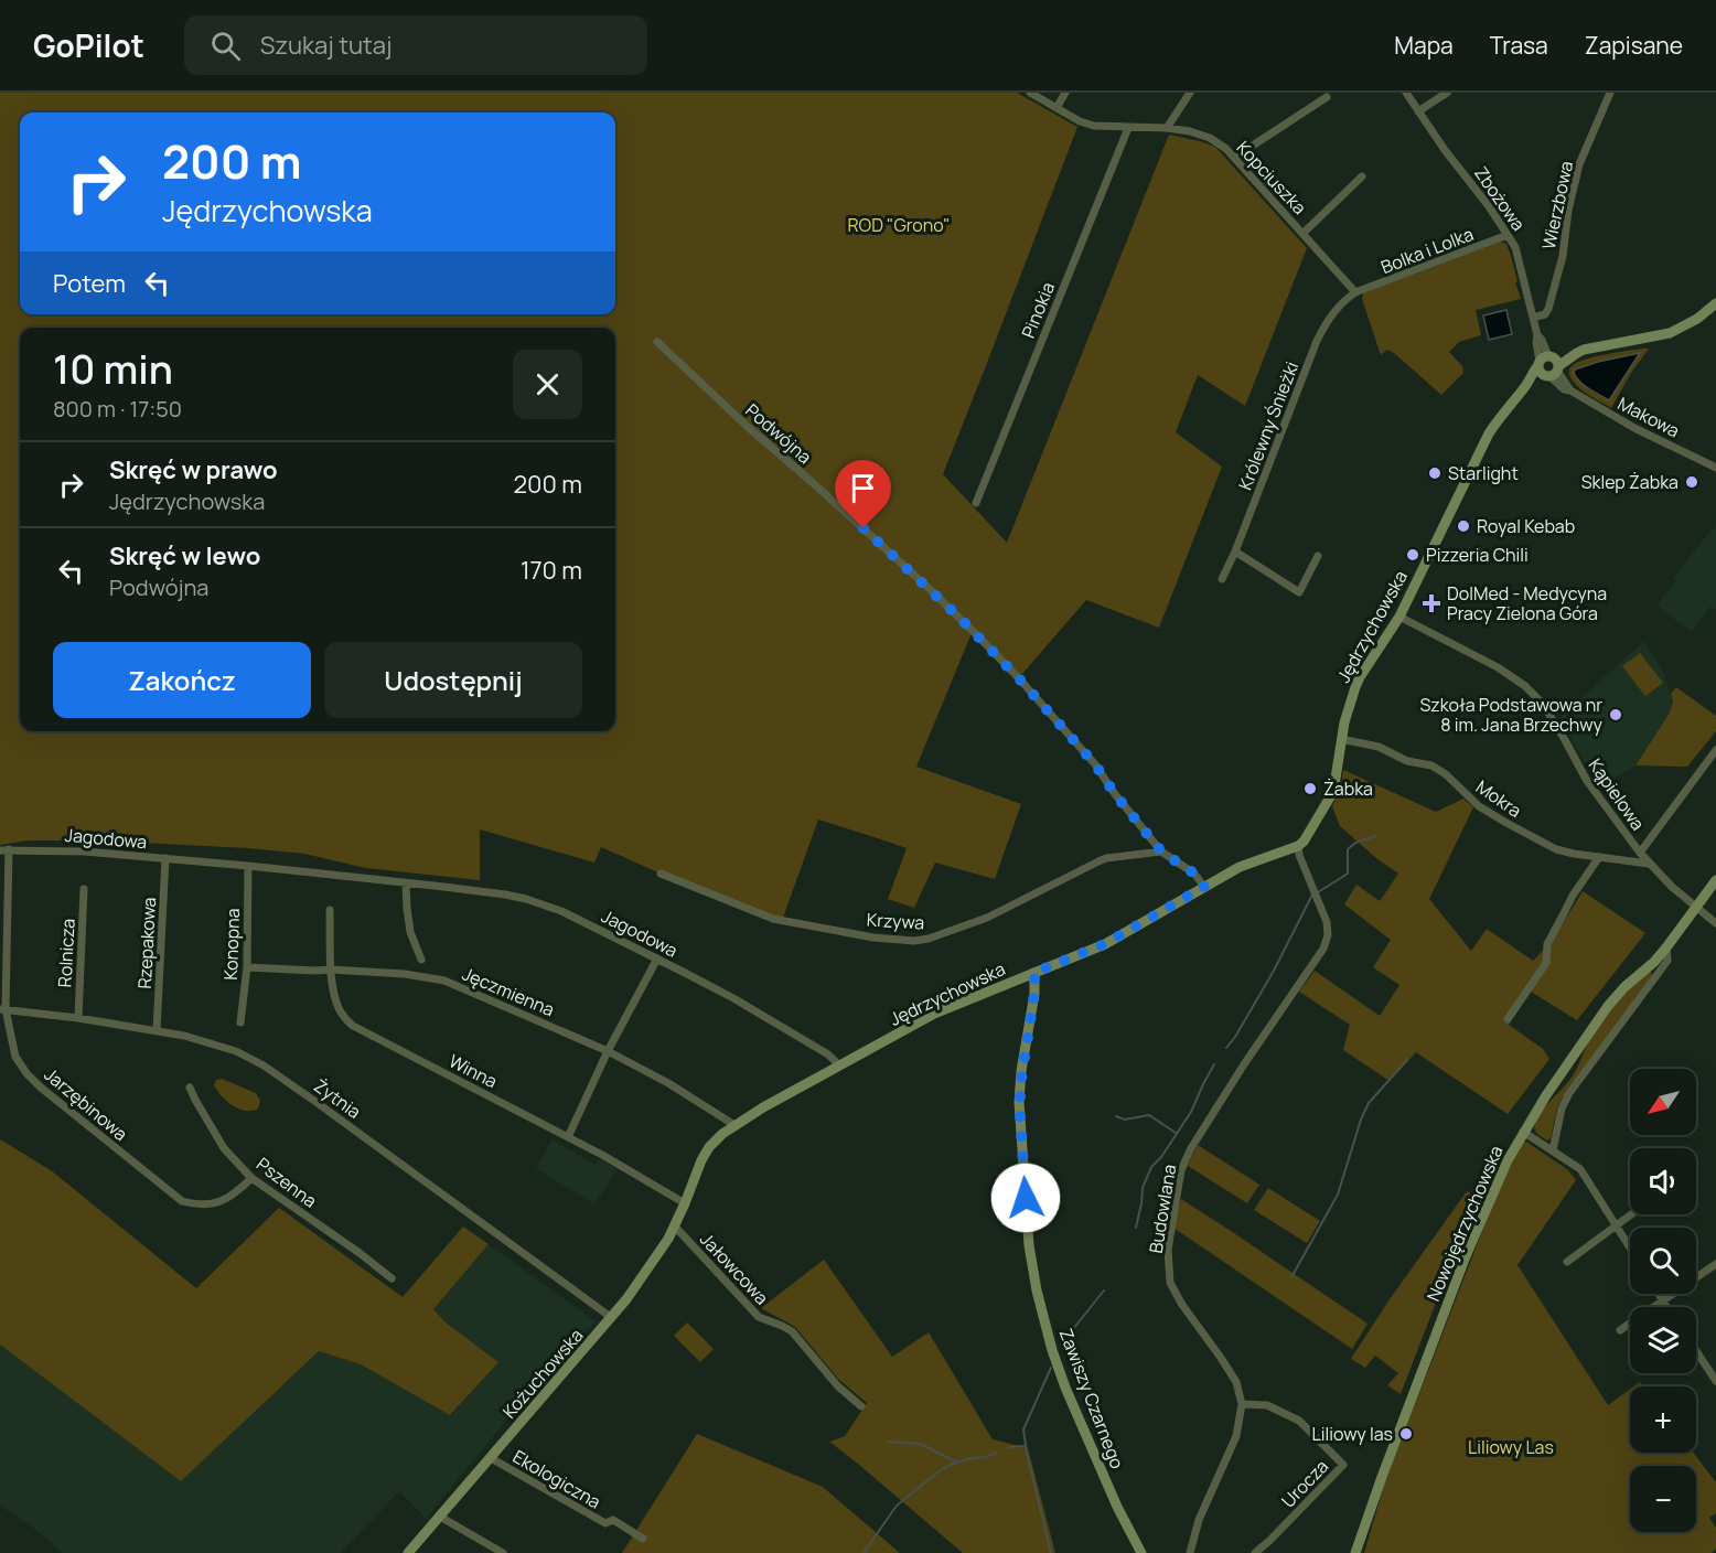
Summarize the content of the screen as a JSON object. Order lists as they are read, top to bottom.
{
  "streets": {
    "main road": [
      "Jędrzychowska",
      "Nowojędrzychowska",
      "Kożuchowska",
      "Zawiszy Czarnego"
    ],
    "street": [
      "Kopciuszka",
      "Zbożowa",
      "Wierzbowa",
      "Bolka i Lolka",
      "Pinokia",
      "Makowa",
      "Królewny Śnieżki",
      "Podwójna",
      "Kąpielowa",
      "Mokra",
      "Jagodowa",
      "Krzywa",
      "Rzepakowa",
      "Konopna",
      "Rolnicza",
      "Jęczmienna",
      "Winna",
      "Żytnia",
      "Jarzębinowa",
      "Pszenna",
      "Budowlana",
      "Jałowcowa",
      "Ekologiczna",
      "Urocza"
    ]
  },
  "crossings": [
    ["Kopciuszka", "Bolka i Lolka"],
    ["Kopciuszka", "Pinokia"],
    ["Kopciuszka", "Królewny Śnieżki"],
    ["Zbożowa", "Wierzbowa"],
    ["Zbożowa", "Bolka i Lolka"],
    ["Zbożowa", "Makowa"],
    ["Zbożowa", "Jędrzychowska"],
    ["Bolka i Lolka", "Królewny Śnieżki"],
    ["Makowa", "Jędrzychowska"],
    ["Podwójna", "Jędrzychowska"],
    ["Podwójna", "Krzywa"],
    ["Jędrzychowska", "Kąpielowa"],
    ["Jędrzychowska", "Mokra"],
    ["Jędrzychowska", "Jagodowa"],
    ["Jędrzychowska", "Jęczmienna"],
    ["Jędrzychowska", "Winna"],
    ["Jędrzychowska", "Budowlana"],
    ["Jędrzychowska", "Kożuchowska"],
    ["Jędrzychowska", "Zawiszy Czarnego"],
    ["Kąpielowa", "Mokra"],
    ["Kąpielowa", "Nowojędrzychowska"],
    ["Jagodowa", "Rzepakowa"],
    ["Jagodowa", "Konopna"],
    ["Jagodowa", "Jarzębinowa"],
    ["Rzepakowa", "Żytnia"],
    ["Konopna", "Jęczmienna"],
    ["Rolnicza", "Żytnia"],
    ["Jęczmienna", "Winna"],
    ["Winna", "Kożuchowska"],
    ["Żytnia", "Jarzębinowa"],
    ["Żytnia", "Kożuchowska"],
    ["Jarzębinowa", "Pszenna"],
    ["Budowlana", "Urocza"],
    ["Jałowcowa", "Kożuchowska"],
    ["Kożuchowska", "Ekologiczna"]
  ],
  "parks": ["ROD \"Grono\"", "Liliowy Las"],
  "places": {
    "other": [
      "Starlight",
      "Sklep Żabka",
      "Royal Kebab",
      "Pizzeria Chili",
      "Szkoła Podstawowa nr 8 im. Jana Brzechwy",
      "Żabka",
      "Liliowy las"
    ],
    "health": ["DolMed - Medycyna Pracy Zielona Góra"]
  },
  "north": "bottom left",
  "page": {
    "header": "GoPilot",
    "search": "Szukaj tutaj",
    "nav": ["Mapa", "Trasa", "Zapisane"],
    "turn": ["200 m", "Jędrzychowska"],
    "then": "Potem",
    "heading": ["10 min", "800 m · 17:50"],
    "list": [
      {
        "name": "Skręć w prawo",
        "note": "Jędrzychowska",
        "value": "200 m"
      },
      {
        "name": "Skręć w lewo",
        "note": "Podwójna",
        "value": "170 m"
      }
    ],
    "buttons": ["Zakończ", "Udostępnij"],
    "map_buttons": ["+", "−"]
  }
}
